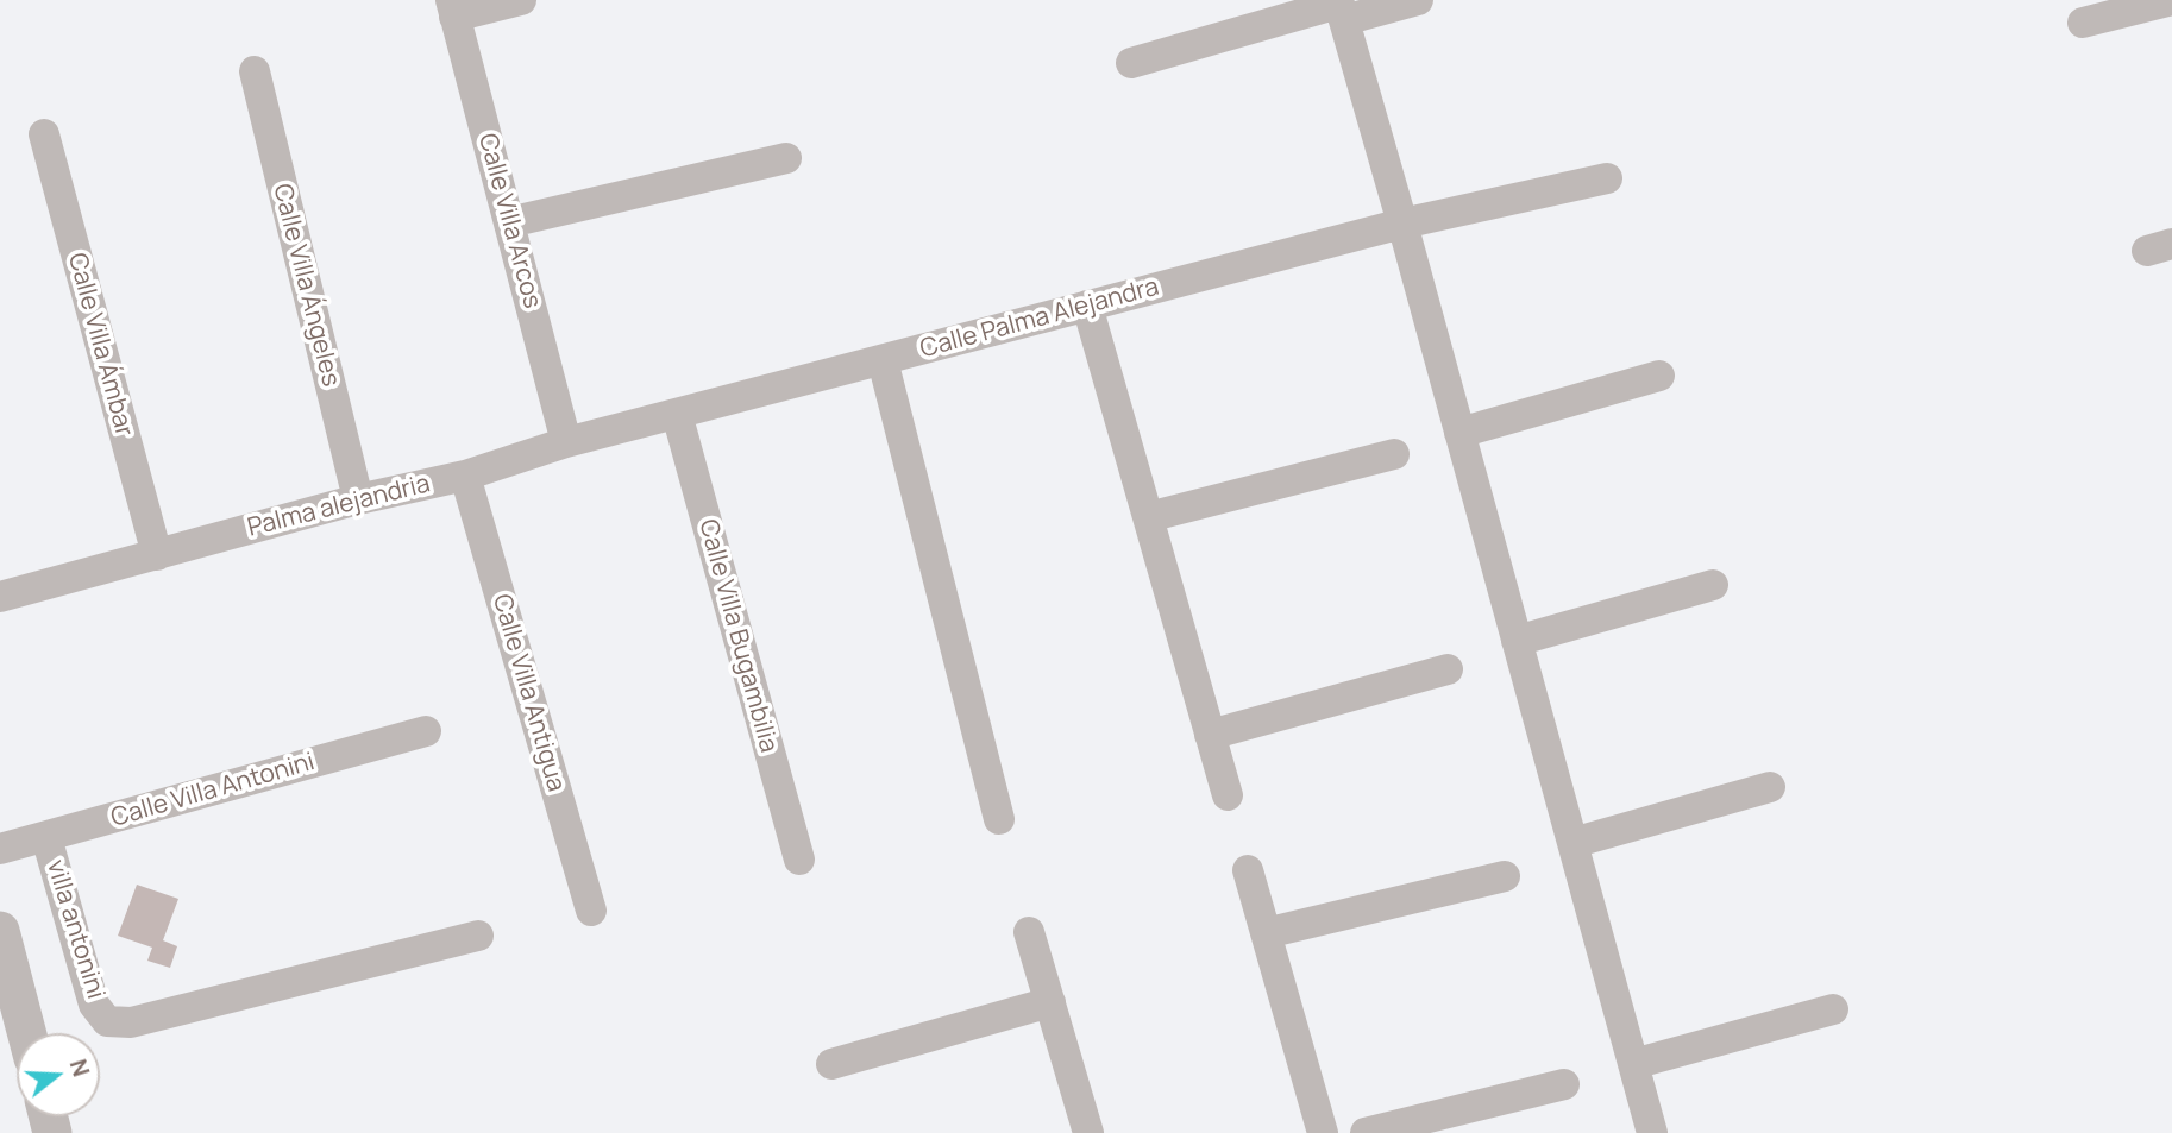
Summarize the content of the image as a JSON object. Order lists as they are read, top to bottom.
{
  "streets": {
    "street": [
      "Calle Villa Arcos",
      "Calle Villa Ángeles",
      "Calle Palma Alejandra",
      "Calle Villa Ámbar",
      "Palma alejandria",
      "Calle Villa Bugambilia",
      "Calle Villa Antigua",
      "Calle Villa Antonini",
      "villa antonini"
    ]
  },
  "crossings": [
    ["Calle Villa Arcos", "Palma alejandria"],
    ["Calle Villa Ángeles", "Palma alejandria"],
    ["Calle Palma Alejandra", "Palma alejandria"],
    ["Calle Palma Alejandra", "Calle Villa Bugambilia"],
    ["Calle Villa Ámbar", "Palma alejandria"],
    ["Palma alejandria", "Calle Villa Bugambilia"],
    ["Palma alejandria", "Calle Villa Antigua"],
    ["Calle Villa Antonini", "villa antonini"]
  ],
  "north": "right"
}
